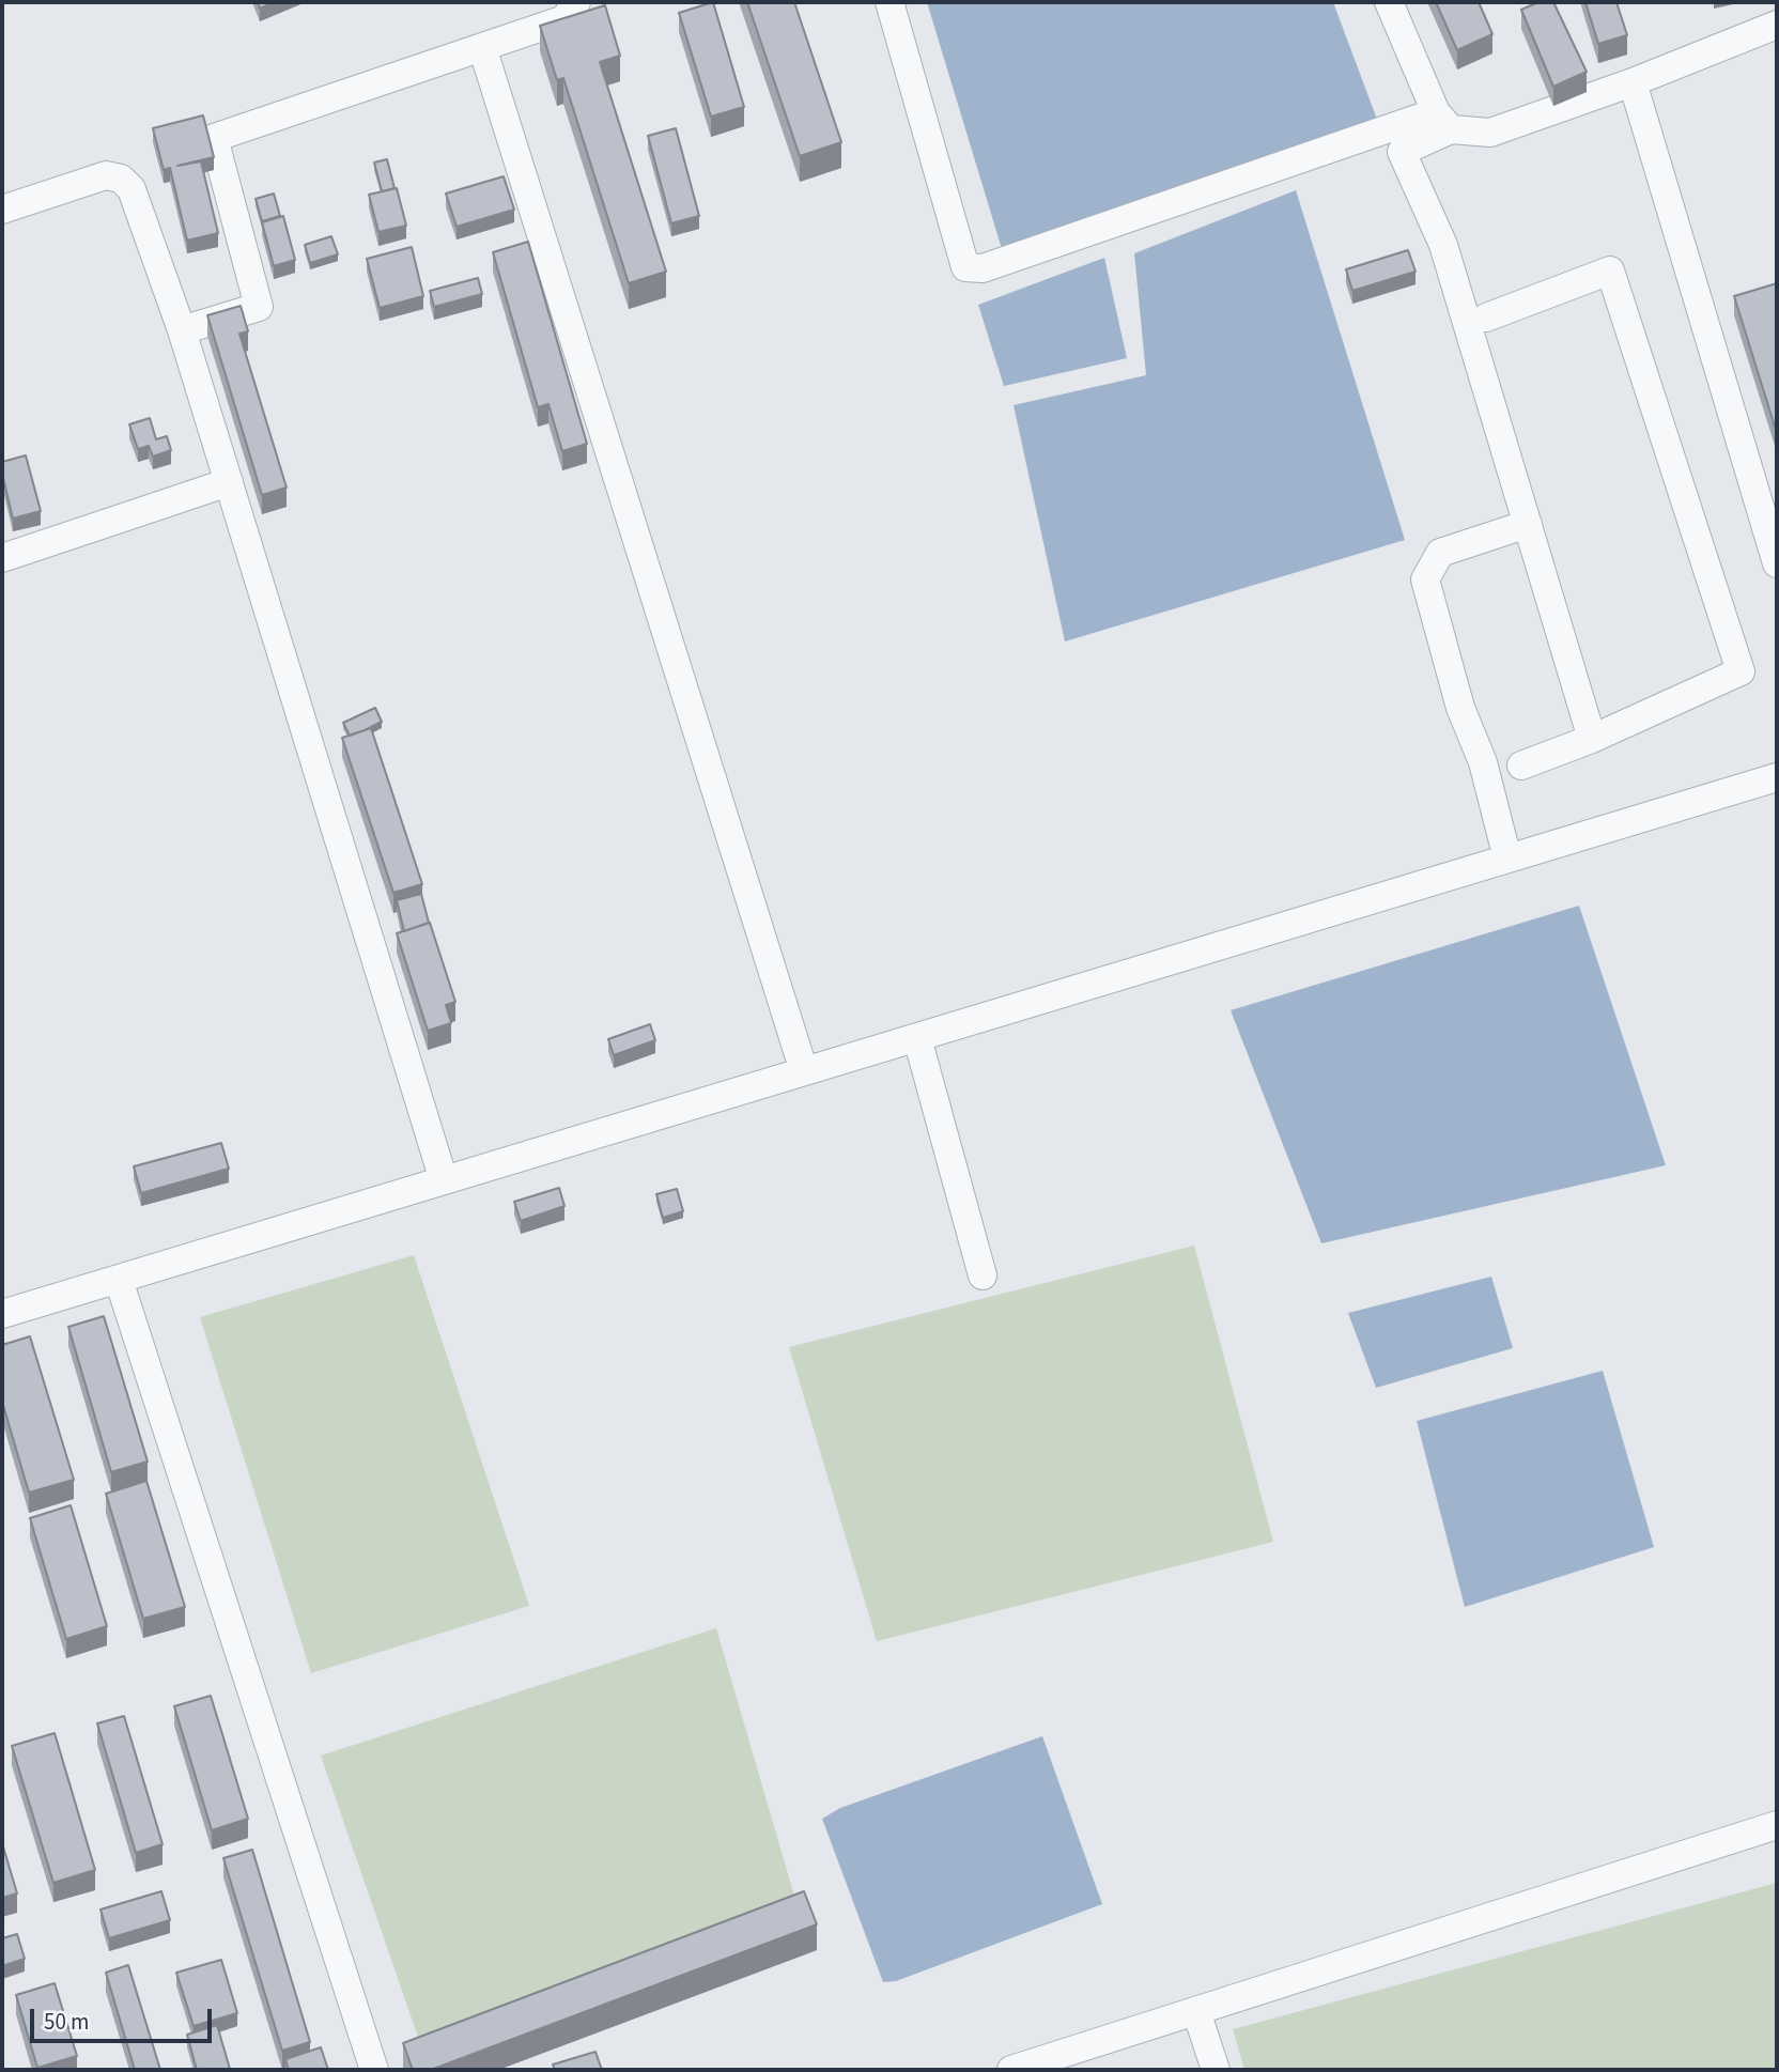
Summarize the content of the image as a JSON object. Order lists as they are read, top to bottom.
{
  "scale_bar": "50 m"
}
